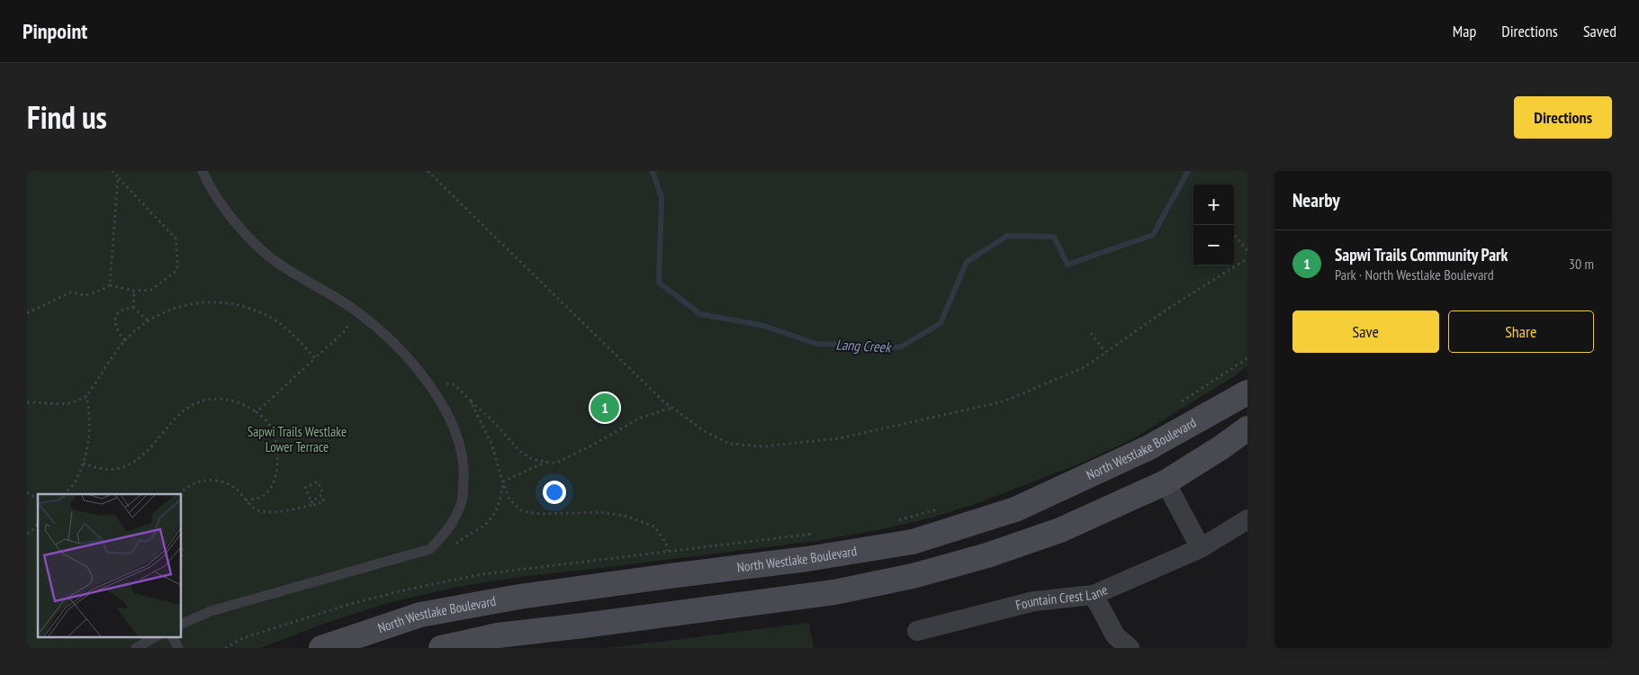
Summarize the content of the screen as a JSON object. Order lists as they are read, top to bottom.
{
  "streets": {
    "main road": ["North Westlake Boulevard"],
    "street": ["Fountain Crest Lane"]
  },
  "water": ["Lang Creek"],
  "parks": ["Sapwi Trails Westlake Lower Terrace"],
  "page": {
    "header": "Pinpoint",
    "nav": ["Map", "Directions", "Saved"],
    "title": "Find us",
    "buttons": [
      "Directions",
      ["Save", "Share"]
    ],
    "heading": "Nearby",
    "map_buttons": ["+", "−"],
    "list": [
      {
        "mark": "1",
        "name": "Sapwi Trails Community Park",
        "note": "Park · North Westlake Boulevard",
        "value": "30 m"
      }
    ],
    "pins": "1"
  }
}
